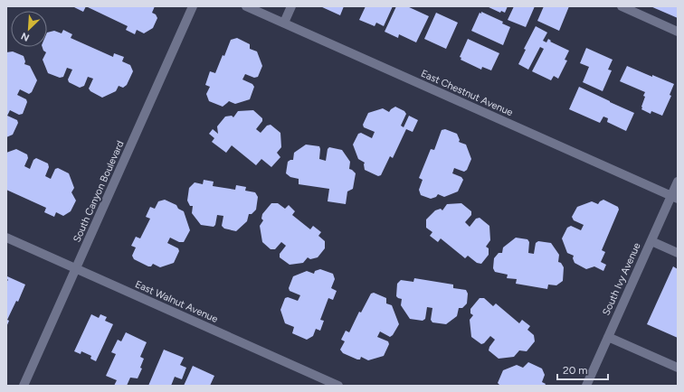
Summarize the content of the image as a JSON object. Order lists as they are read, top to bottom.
{
  "streets": {
    "street": [
      "East Chestnut Avenue",
      "South Canyon Boulevard",
      "South Ivy Avenue",
      "East Walnut Avenue"
    ]
  },
  "crossings": [
    ["East Chestnut Avenue", "South Ivy Avenue"],
    ["South Canyon Boulevard", "East Walnut Avenue"]
  ],
  "scale_bar": "20 m",
  "north": "bottom left"
}
